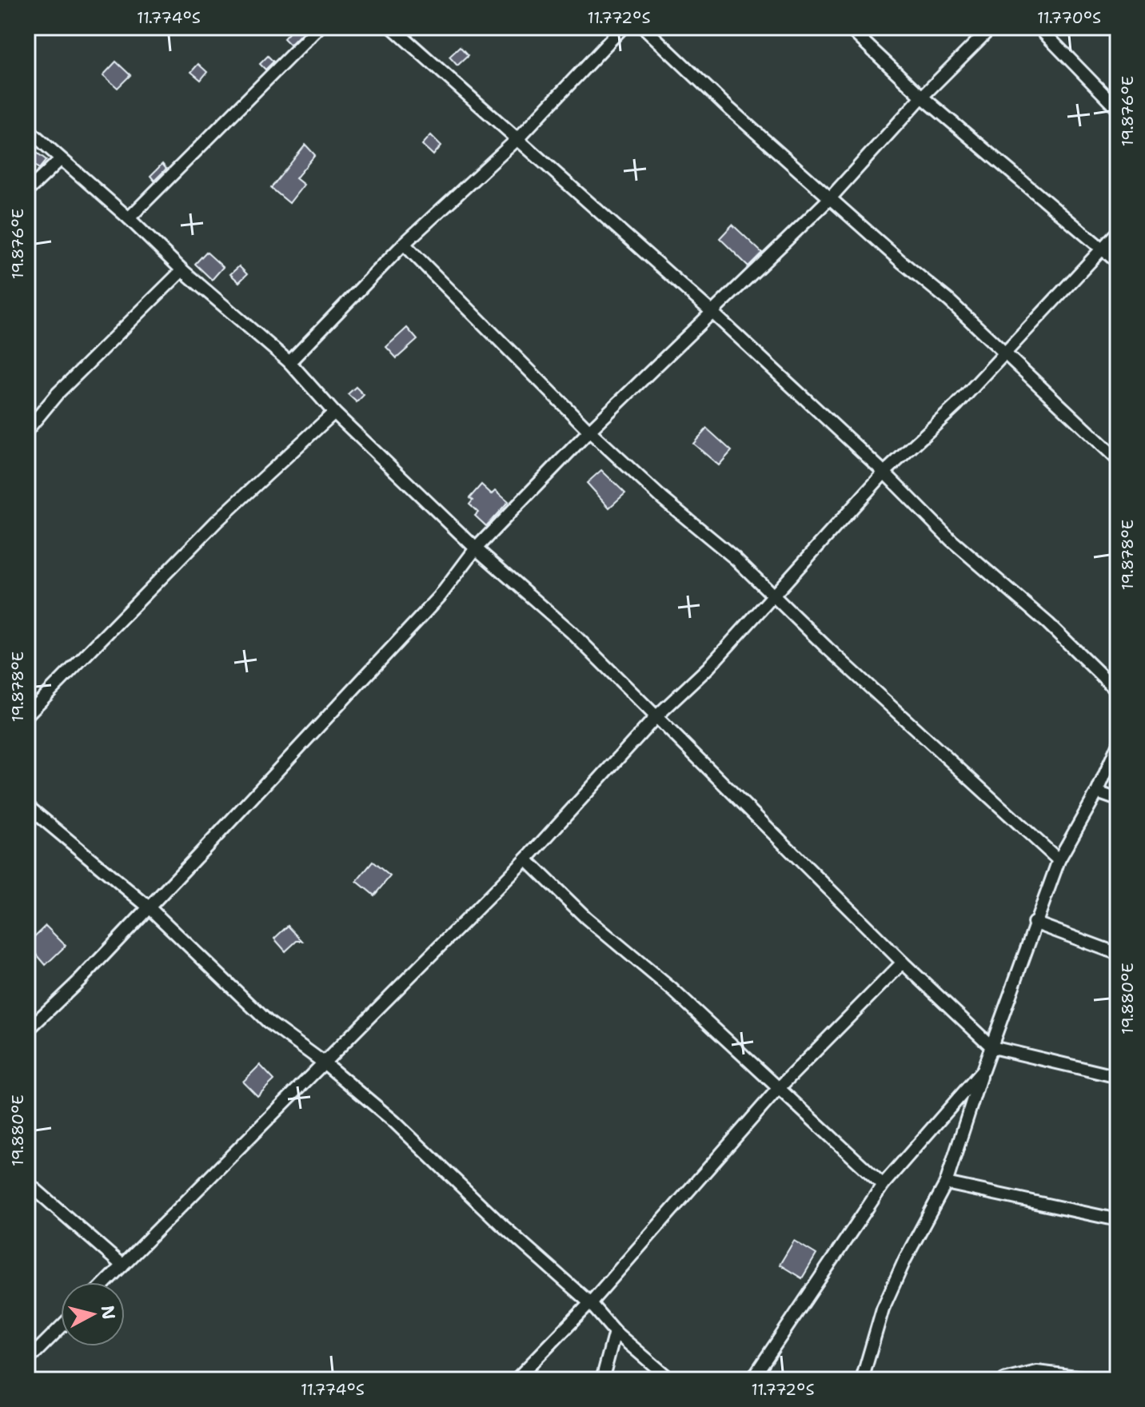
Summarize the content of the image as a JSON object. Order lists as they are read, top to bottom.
{
  "north": "right",
  "coordinates": [
    "11.774°S",
    "11.772°S",
    "11.770°S",
    "19.876°E",
    "19.878°E",
    "19.880°E"
  ]
}
